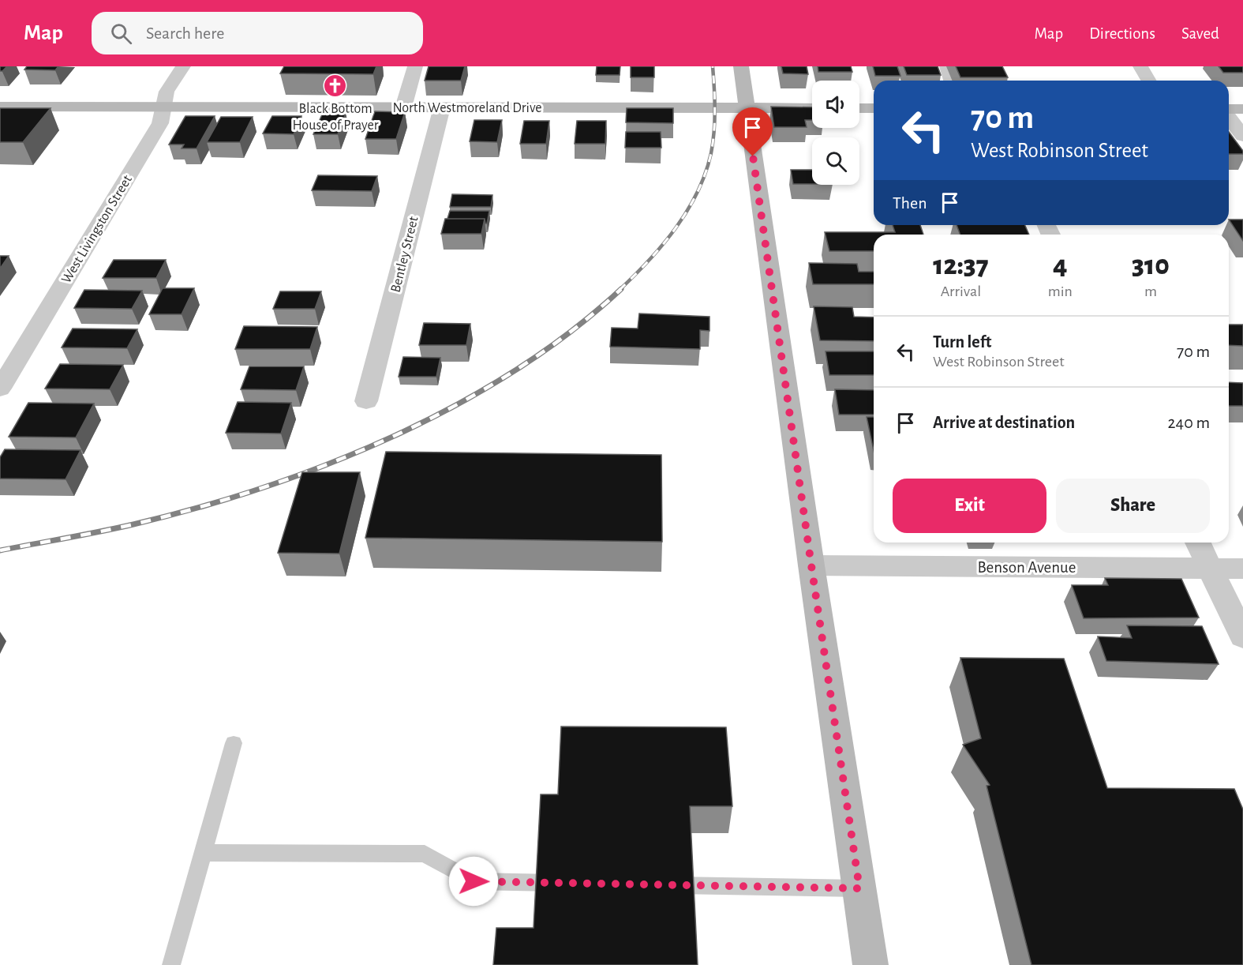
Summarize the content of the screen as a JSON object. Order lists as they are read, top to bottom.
{
  "streets": {
    "street": [
      "North Westmoreland Drive",
      "West Livingston Street",
      "Bentley Street",
      "Benson Avenue"
    ]
  },
  "crossings": [
    ["North Westmoreland Drive", "West Livingston Street"],
    ["North Westmoreland Drive", "Bentley Street"]
  ],
  "places": {
    "church": ["Black Bottom House of Prayer"]
  },
  "page": {
    "header": "Map",
    "search": "Search here",
    "nav": ["Map", "Directions", "Saved"],
    "turn": ["70 m", "West Robinson Street"],
    "then": "Then",
    "eta": [
      "12:37",
      "Arrival",
      "4",
      "min",
      "310",
      "m"
    ],
    "list": [
      {
        "name": "Turn left",
        "note": "West Robinson Street",
        "value": "70 m"
      },
      {
        "name": "Arrive at destination",
        "value": "240 m"
      }
    ],
    "buttons": ["Exit", "Share"]
  }
}
